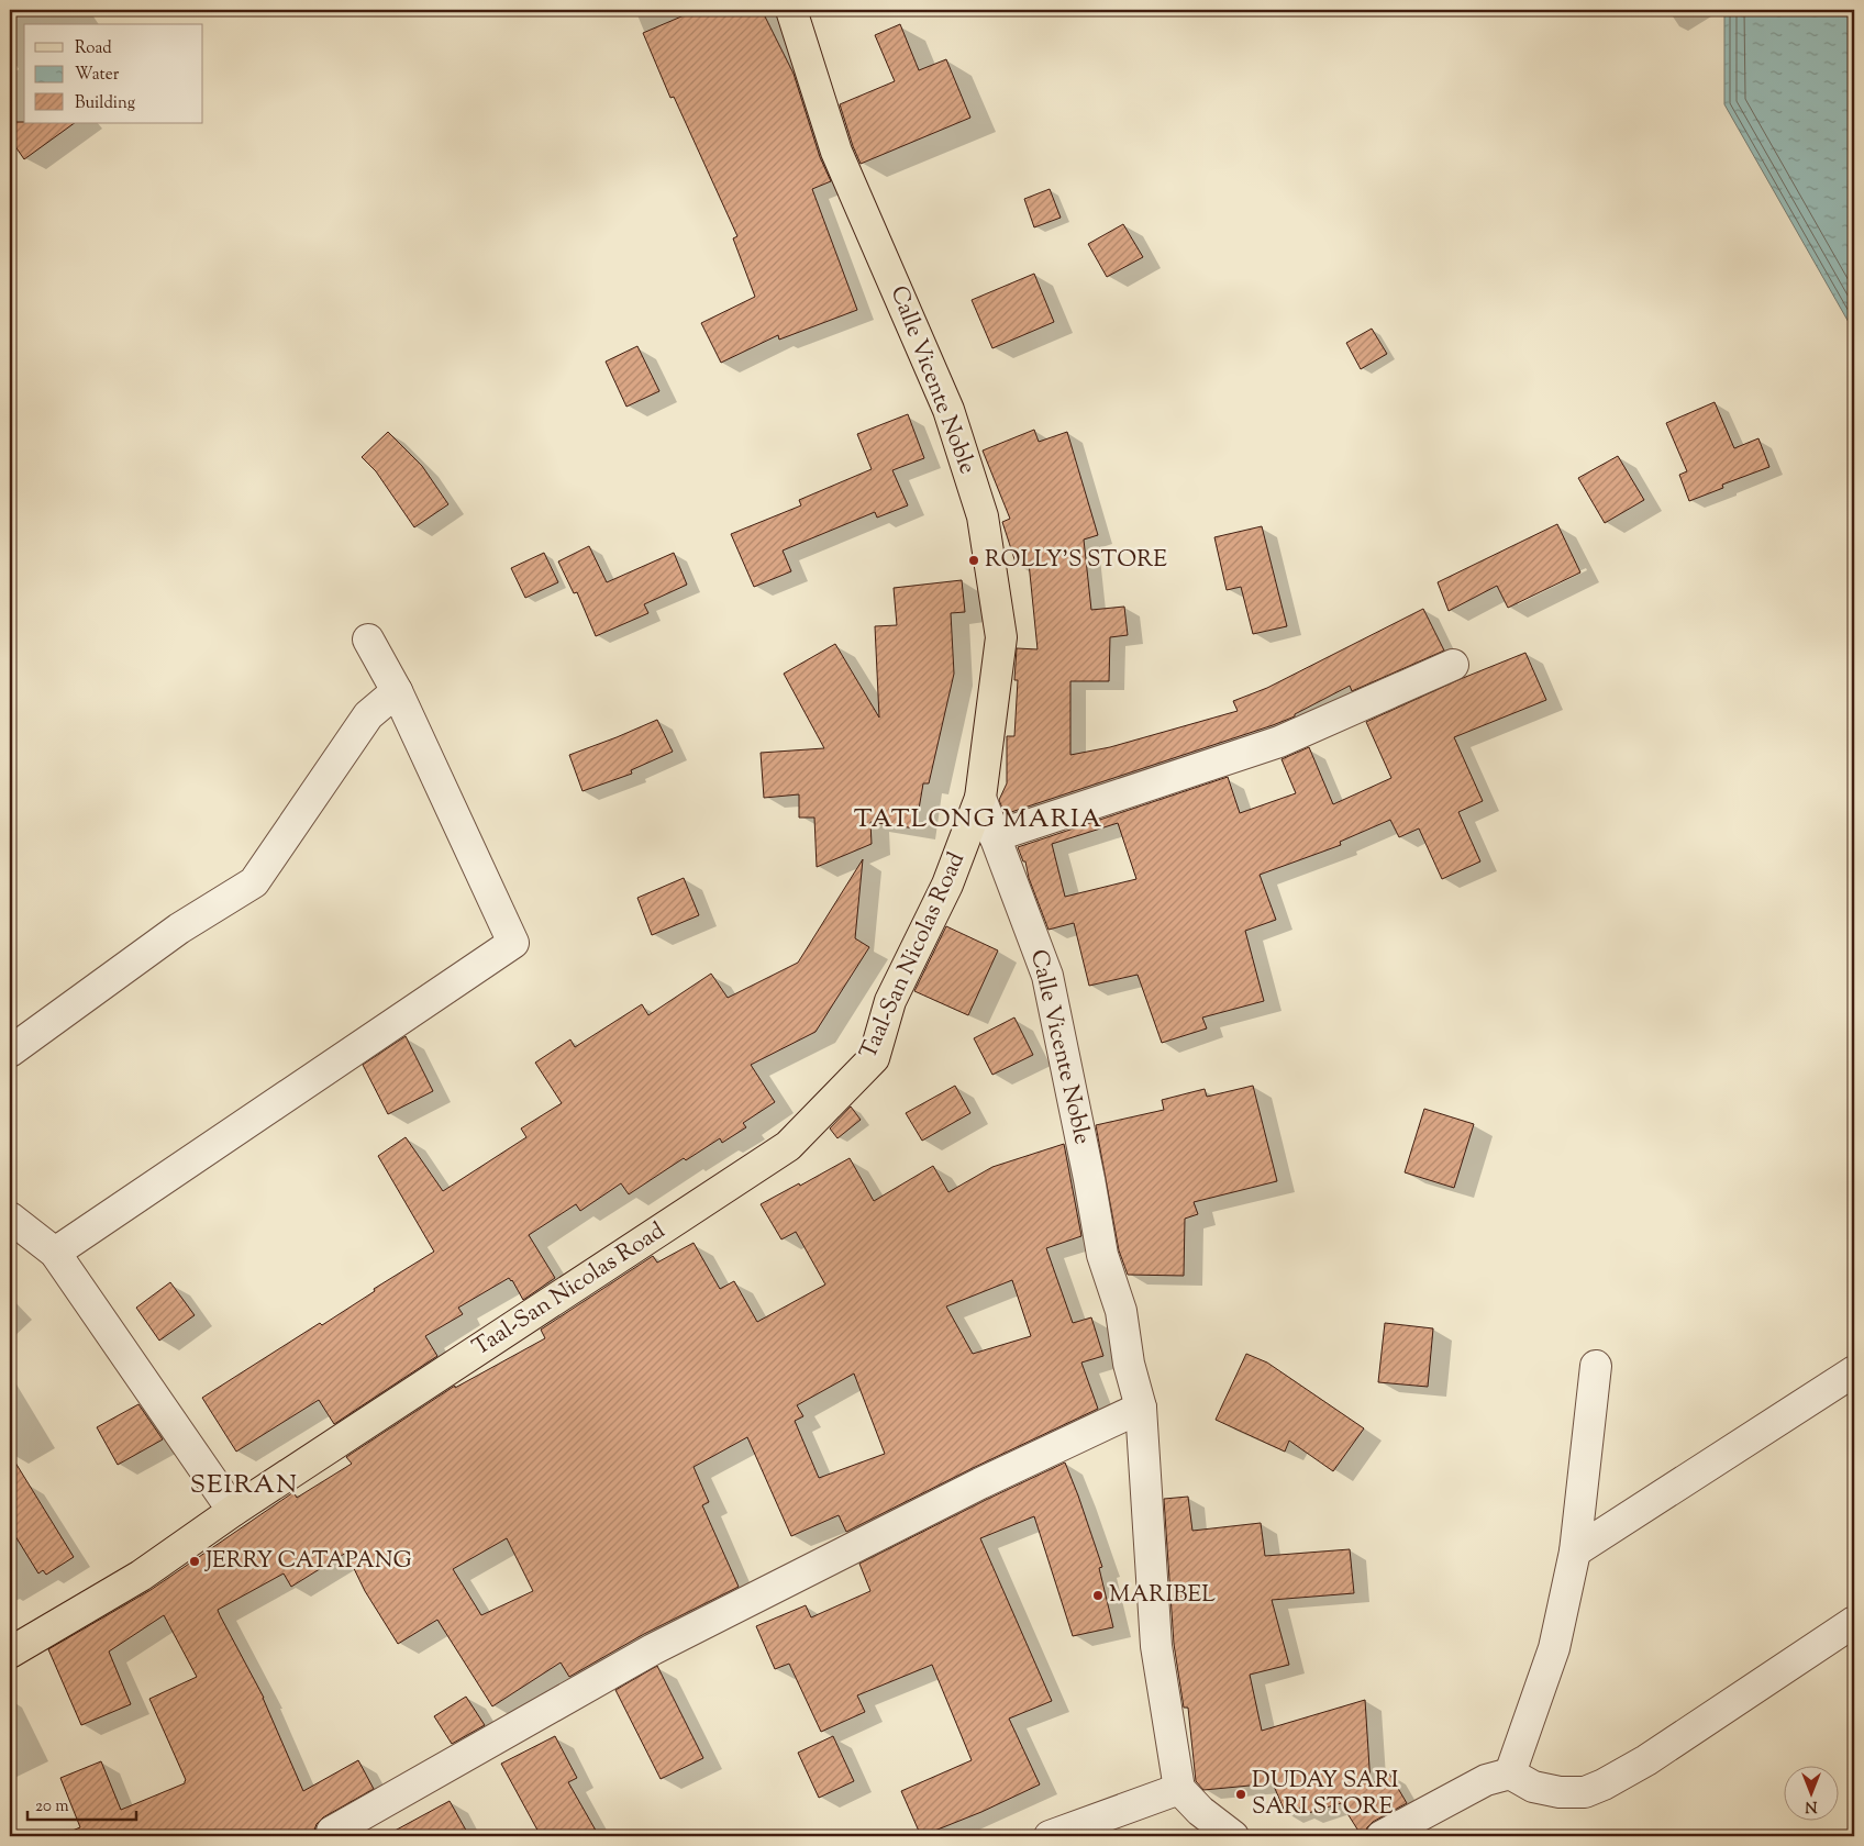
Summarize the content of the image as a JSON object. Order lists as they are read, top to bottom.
{
  "streets": {
    "main road": ["Calle Vicente Noble", "Taal-San Nicolas Road"]
  },
  "crossings": [
    ["Calle Vicente Noble", "Taal-San Nicolas Road"]
  ],
  "districts": ["TATLONG MARIA", "SEIRAN"],
  "places": [
    "ROLLY'S STORE",
    "JERRY CATAPANG",
    "MARIBEL",
    "DUDAY SARI SARI STORE"
  ],
  "legend": ["Road", "Water", "Building"],
  "scale_bar": "20 m",
  "north": "bottom"
}
